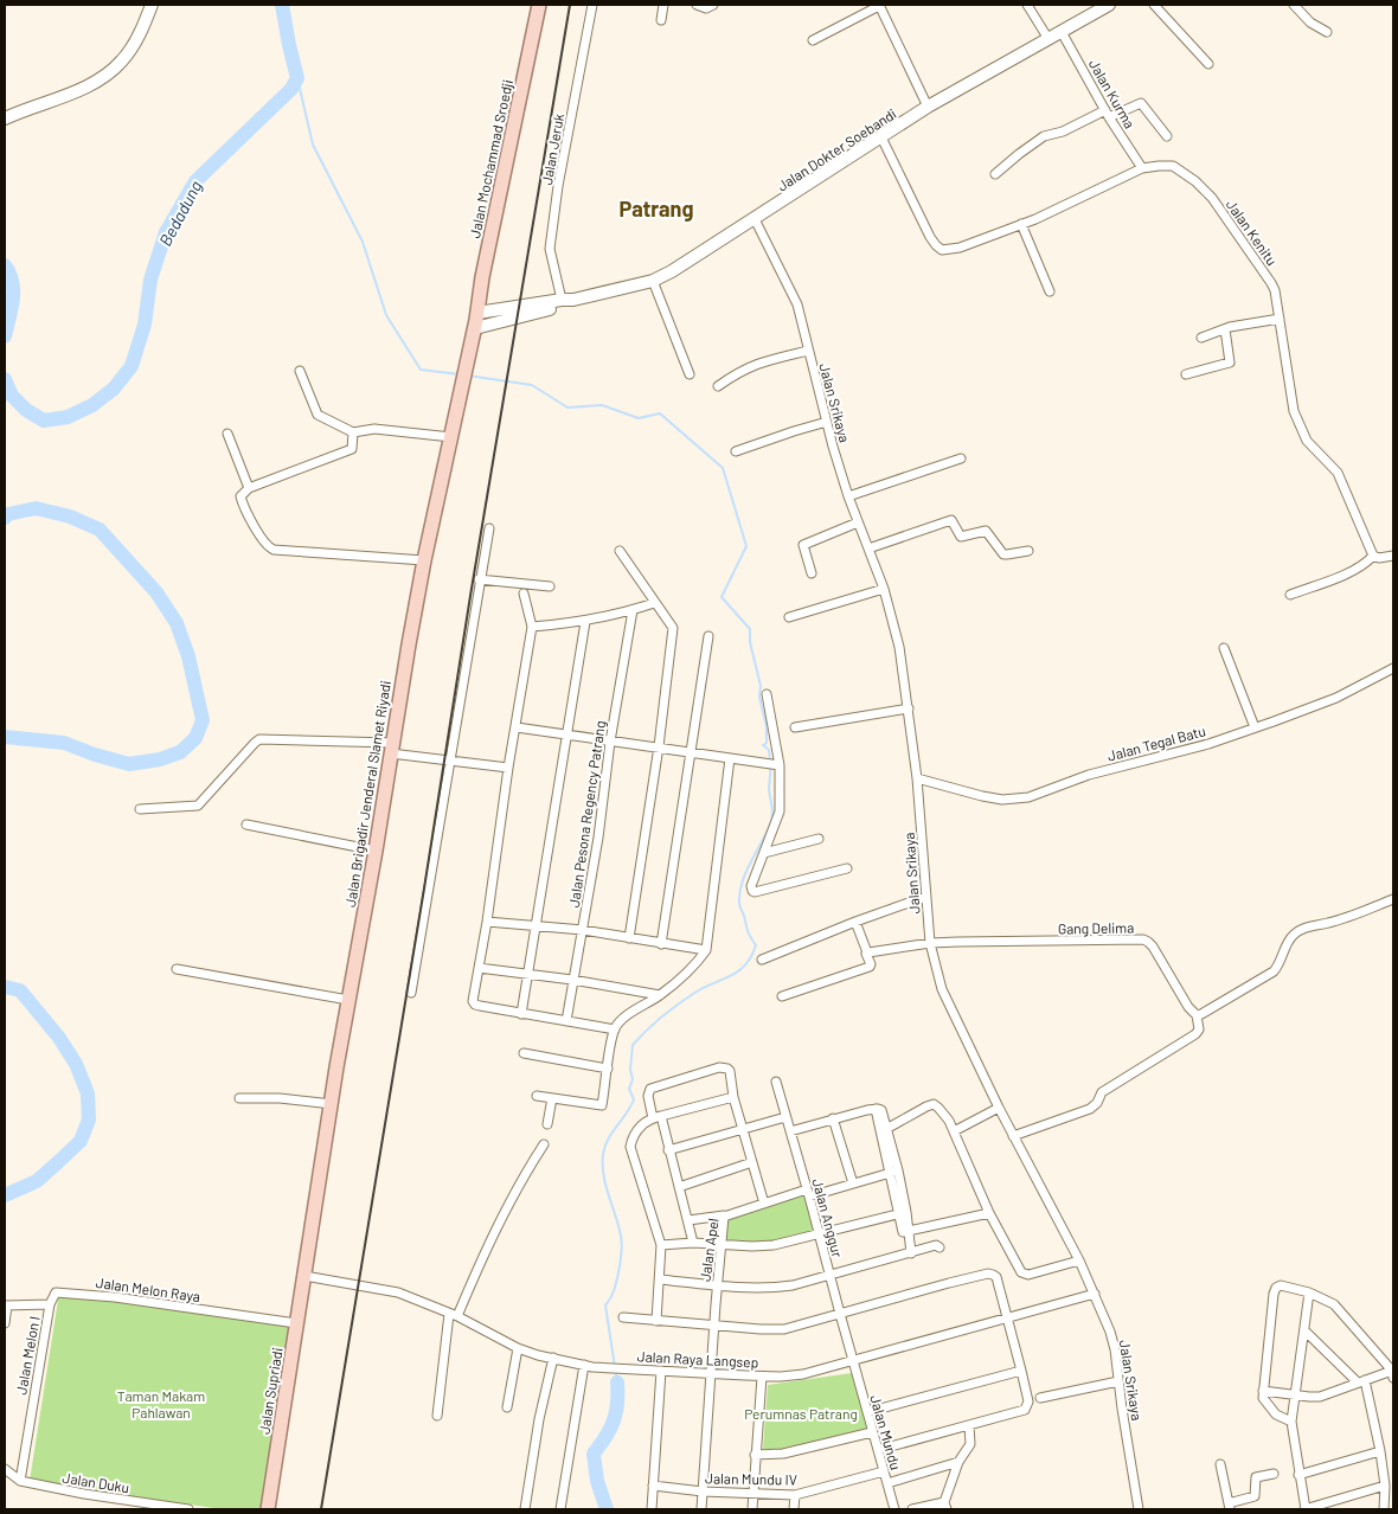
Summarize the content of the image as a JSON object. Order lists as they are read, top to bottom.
{
  "streets": {
    "main road": [
      "Jalan Dokter Soebandi",
      "Jalan Mochammad Sroedji",
      "Jalan Brigadir Jenderal Slamet Riyadi",
      "Jalan Supriadi"
    ],
    "street": [
      "Jalan Kurma",
      "Jalan Jeruk",
      "Jalan Kenitu",
      "Jalan Srikaya",
      "Jalan Tegal Batu",
      "Jalan Pesona Regency Patrang",
      "Gang Delima",
      "Jalan Anggur",
      "Jalan Apel",
      "Jalan Melon Raya",
      "Jalan Melon I",
      "Jalan Raya Langsep",
      "Jalan Mundu",
      "Jalan Mundu IV",
      "Jalan Duku"
    ]
  },
  "crossings": [
    ["Jalan Kurma", "Jalan Dokter Soebandi"],
    ["Jalan Kurma", "Jalan Kenitu"],
    ["Jalan Jeruk", "Jalan Dokter Soebandi"],
    ["Jalan Dokter Soebandi", "Jalan Mochammad Sroedji"],
    ["Jalan Dokter Soebandi", "Jalan Kenitu"],
    ["Jalan Dokter Soebandi", "Jalan Srikaya"],
    ["Jalan Dokter Soebandi", "Jalan Brigadir Jenderal Slamet Riyadi"],
    ["Jalan Mochammad Sroedji", "Jalan Brigadir Jenderal Slamet Riyadi"],
    ["Jalan Srikaya", "Jalan Tegal Batu"],
    ["Jalan Srikaya", "Gang Delima"],
    ["Jalan Srikaya", "Jalan Raya Langsep"],
    ["Jalan Brigadir Jenderal Slamet Riyadi", "Jalan Raya Langsep"],
    ["Jalan Brigadir Jenderal Slamet Riyadi", "Jalan Supriadi"],
    ["Jalan Anggur", "Jalan Apel"],
    ["Jalan Anggur", "Jalan Raya Langsep"],
    ["Jalan Anggur", "Jalan Mundu"],
    ["Jalan Apel", "Jalan Raya Langsep"],
    ["Jalan Apel", "Jalan Mundu IV"],
    ["Jalan Melon Raya", "Jalan Melon I"],
    ["Jalan Melon Raya", "Jalan Supriadi"],
    ["Jalan Melon I", "Jalan Duku"],
    ["Jalan Raya Langsep", "Jalan Supriadi"],
    ["Jalan Raya Langsep", "Jalan Mundu"],
    ["Jalan Mundu", "Jalan Mundu IV"]
  ],
  "districts": ["Patrang"],
  "water": ["Bedadung"],
  "parks": ["Taman Makam Pahlawan", "Perumnas Patrang"]
}
